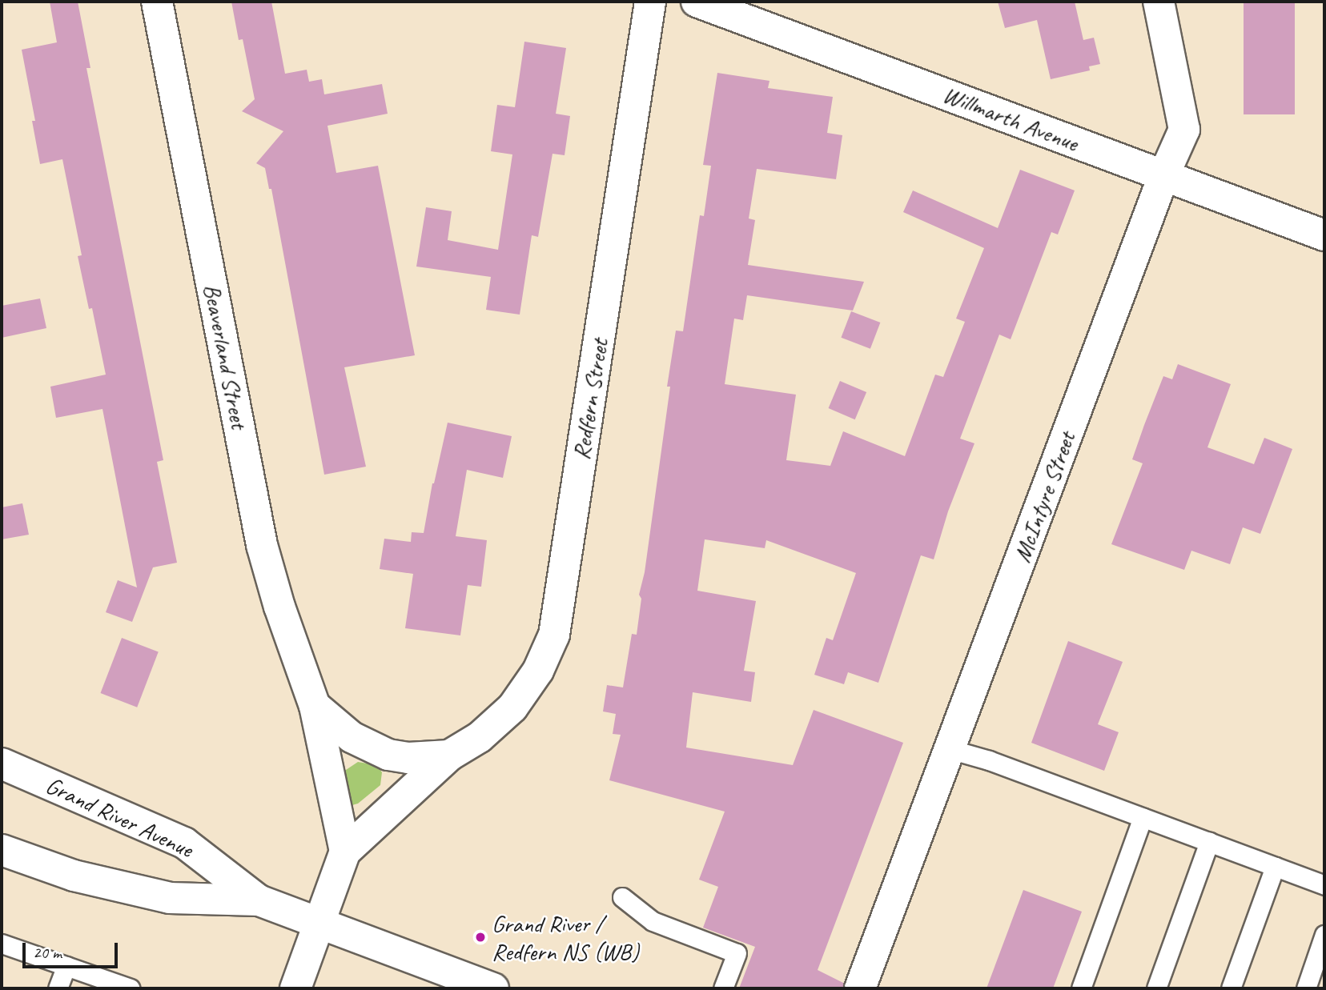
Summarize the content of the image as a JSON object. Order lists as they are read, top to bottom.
{
  "streets": {
    "street": [
      "Willmarth Avenue",
      "Beaverland Street",
      "Redfern Street",
      "McIntyre Street",
      "Grand River Avenue"
    ]
  },
  "crossings": [
    ["Willmarth Avenue", "McIntyre Street"]
  ],
  "places": ["Grand River / Redfern NS (WB)"],
  "scale_bar": "20 m"
}
